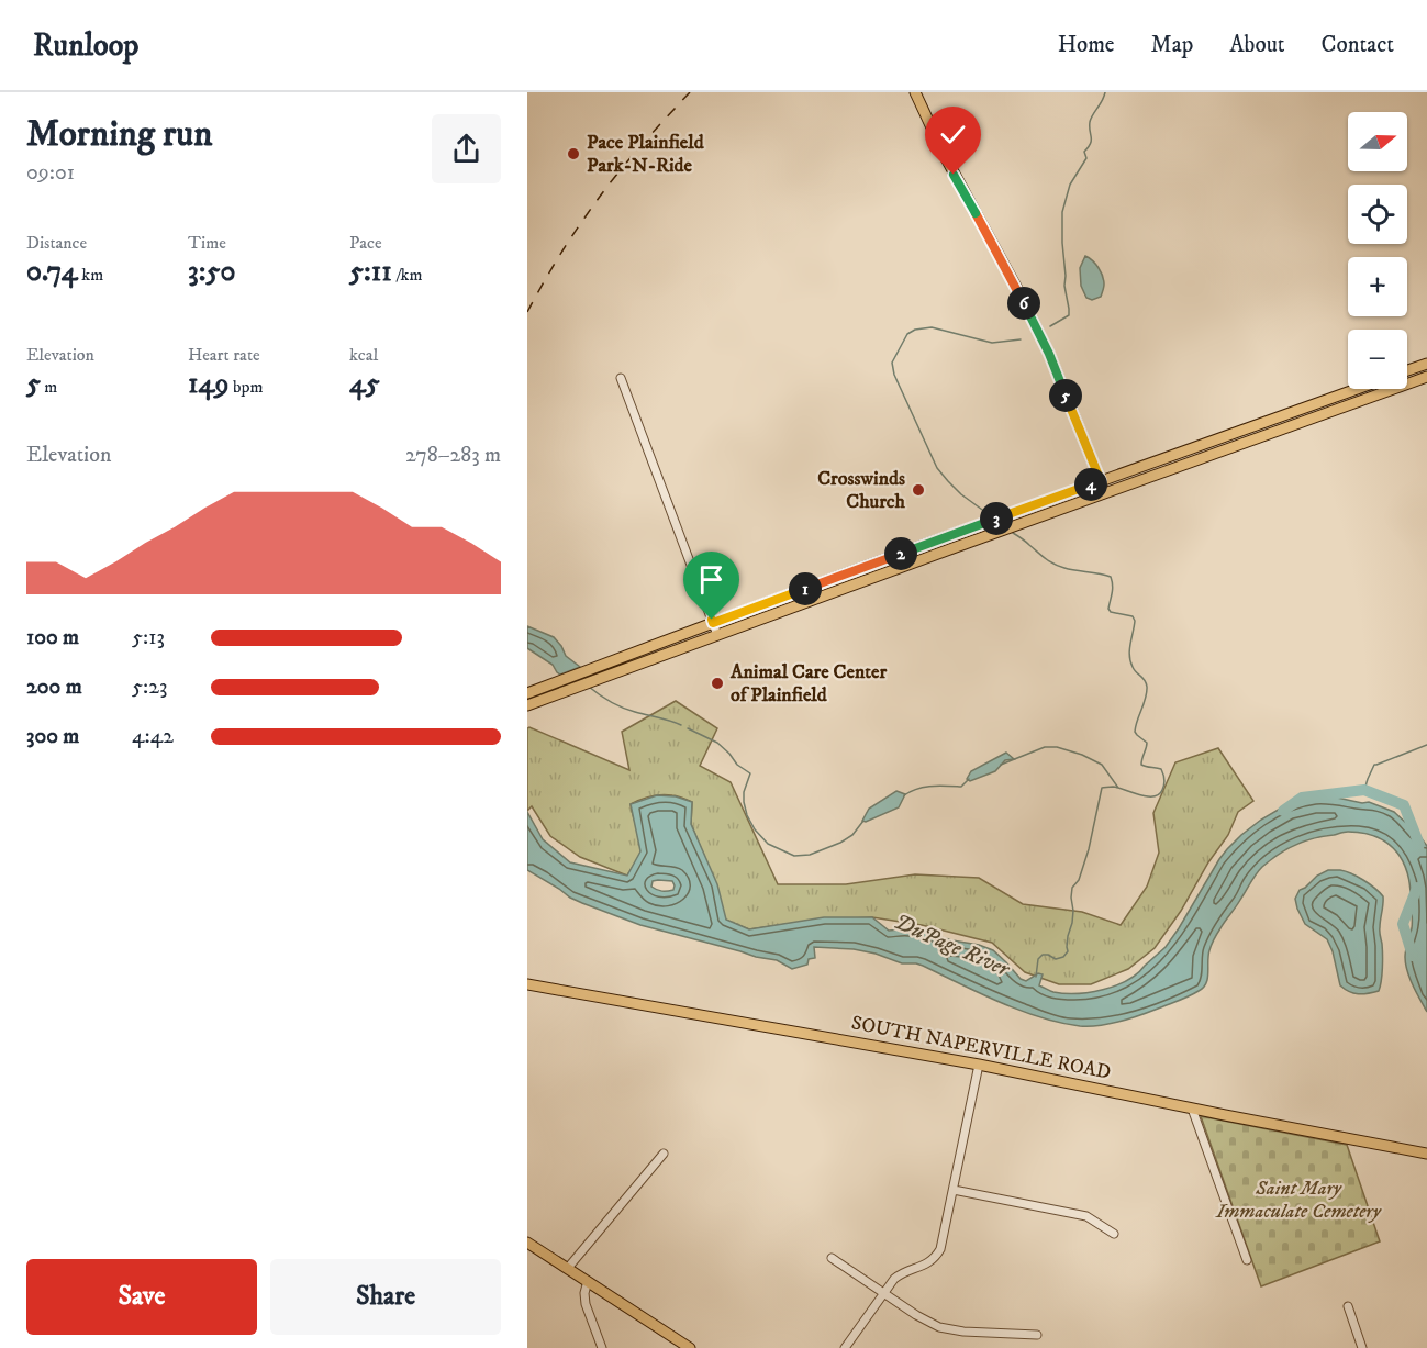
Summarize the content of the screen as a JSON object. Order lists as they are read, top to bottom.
{
  "streets": {
    "main road": ["SOUTH NAPERVILLE ROAD"]
  },
  "water": ["DuPage River"],
  "parks": ["Saint Mary Immaculate Cemetery"],
  "places": ["Pace Plainfield Park-N-Ride", "Crosswinds Church", "Animal Care Center of Plainfield"],
  "north": "right",
  "page": {
    "header": "Runloop",
    "nav": [
      "Home",
      "Map",
      "About",
      "Contact"
    ],
    "heading": ["Morning run", "09:01"],
    "map_buttons": ["+", "−"],
    "stats": [
      ["Distance", "0.74 km"],
      ["Time", "3:50"],
      ["Pace", "5:11 /km"],
      ["Elevation", "5 m"],
      ["Heart rate", "149 bpm"],
      ["kcal", "45"]
    ],
    "pins": [
      "6",
      "5",
      "4",
      "3",
      "2",
      "1"
    ],
    "chart": ["Elevation", "278–283 m"],
    "list": [
      {
        "name": "100 m",
        "note": "5:13"
      },
      {
        "name": "200 m",
        "note": "5:23"
      },
      {
        "name": "300 m",
        "note": "4:42"
      }
    ],
    "buttons": ["Save", "Share"]
  }
}
